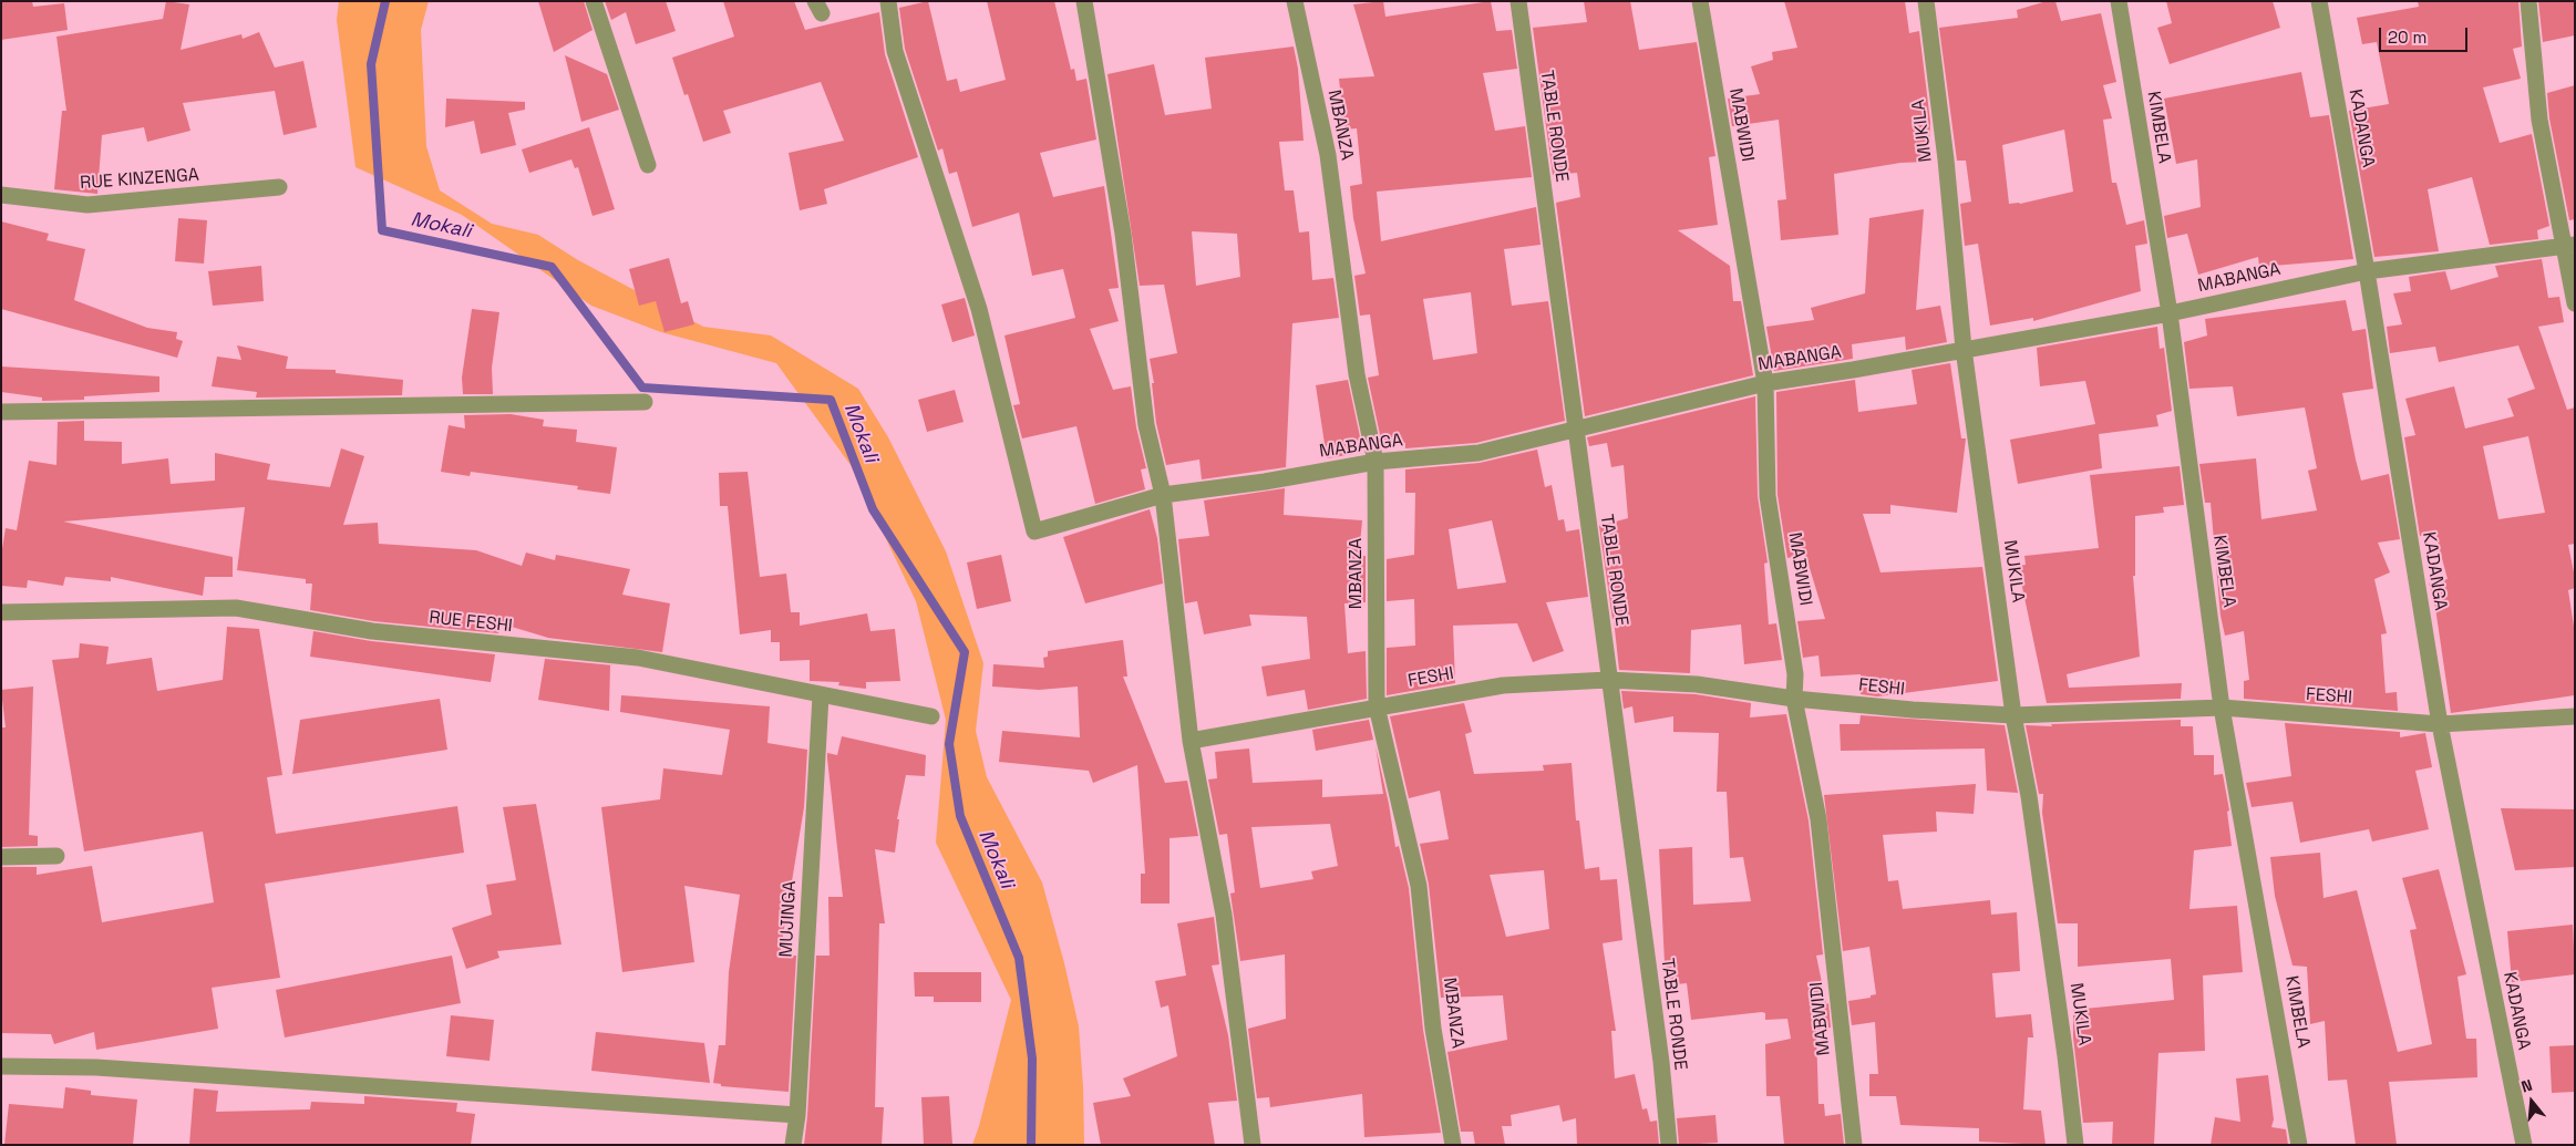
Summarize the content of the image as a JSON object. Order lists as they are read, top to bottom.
{
  "streets": {
    "street": [
      "MBANZA",
      "MABWIDI",
      "TABLE RONDE",
      "KIMBELA",
      "KADANGA",
      "MUKILA",
      "RUE KINZENGA",
      "MABANGA",
      "RUE FESHI",
      "FESHI",
      "MUJINGA"
    ]
  },
  "crossings": [
    ["MBANZA", "MABANGA"],
    ["MBANZA", "FESHI"],
    ["MABWIDI", "MABANGA"],
    ["MABWIDI", "FESHI"],
    ["TABLE RONDE", "MABANGA"],
    ["TABLE RONDE", "FESHI"],
    ["KIMBELA", "MABANGA"],
    ["KIMBELA", "FESHI"],
    ["KADANGA", "MABANGA"],
    ["KADANGA", "FESHI"],
    ["MUKILA", "MABANGA"],
    ["MUKILA", "FESHI"],
    ["RUE FESHI", "MUJINGA"]
  ],
  "water": ["Mokali"],
  "scale_bar": "20 m",
  "north": "top"
}
